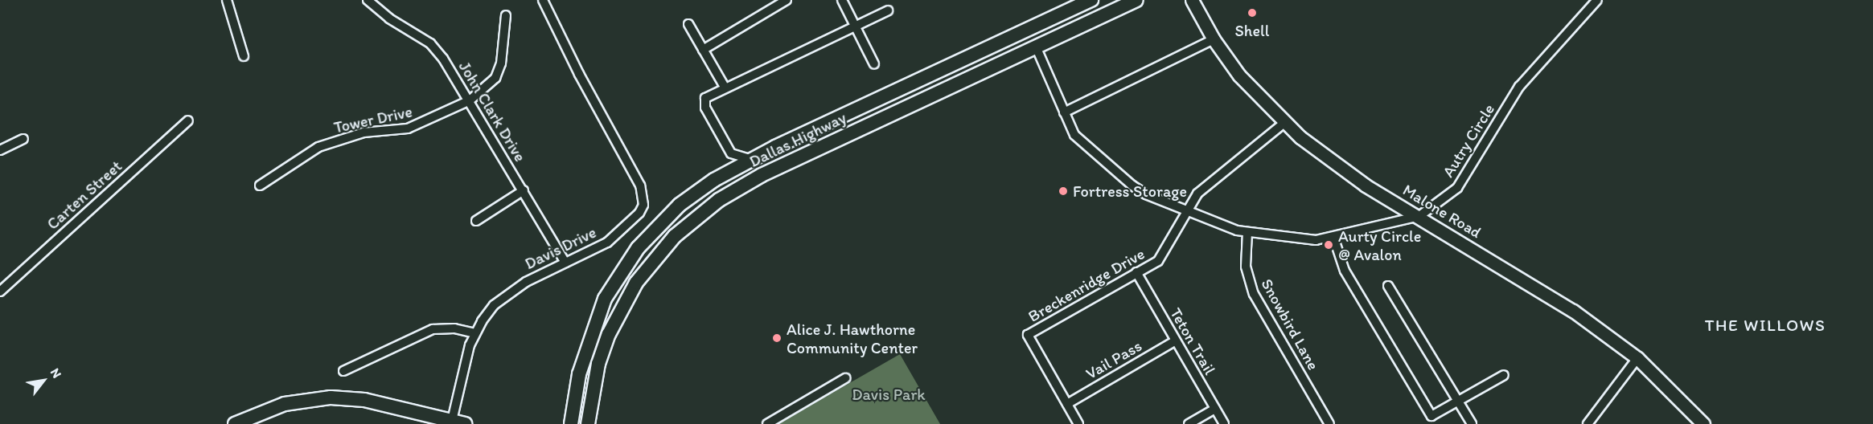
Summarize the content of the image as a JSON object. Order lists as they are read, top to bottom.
{
  "streets": {
    "main road": ["Dallas Highway"],
    "street": [
      "John Clark Drive",
      "Tower Drive",
      "Autry Circle",
      "Carten Street",
      "Malone Road",
      "Davis Drive",
      "Breckenridge Drive",
      "Snowbird Lane",
      "Teton Trail",
      "Vail Pass"
    ]
  },
  "crossings": [
    ["John Clark Drive", "Tower Drive"],
    ["John Clark Drive", "Davis Drive"],
    ["Dallas Highway", "Autry Circle"],
    ["Autry Circle", "Malone Road"],
    ["Autry Circle", "Breckenridge Drive"],
    ["Autry Circle", "Snowbird Lane"],
    ["Malone Road", "Breckenridge Drive"],
    ["Breckenridge Drive", "Teton Trail"],
    ["Breckenridge Drive", "Vail Pass"],
    ["Teton Trail", "Vail Pass"]
  ],
  "districts": ["THE WILLOWS"],
  "parks": ["Davis Park"],
  "places": [
    "Shell",
    "Fortress Storage",
    "Aurty Circle @ Avalon",
    "Alice J. Hawthorne Community Center"
  ],
  "north": "top right"
}
